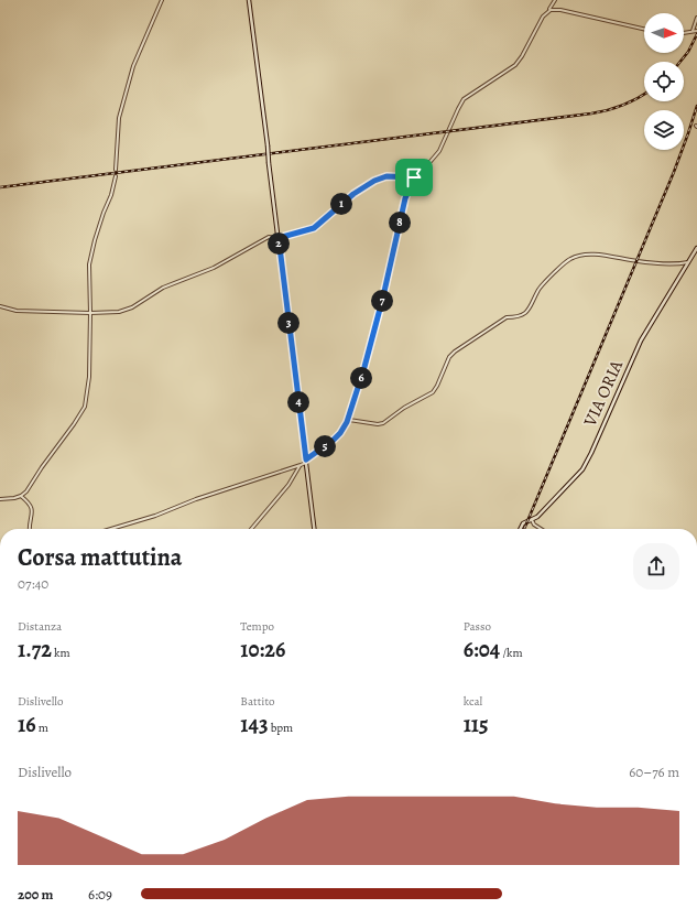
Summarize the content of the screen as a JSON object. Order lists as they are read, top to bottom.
{
  "streets": {
    "main road": ["VIA ORIA"]
  },
  "north": "right",
  "page": {
    "pins": [
      "1",
      "8",
      "2",
      "7",
      "3",
      "6",
      "4",
      "5"
    ],
    "heading": ["Corsa mattutina", "07:40"],
    "stats": [
      ["Distanza", "1.72 km"],
      ["Tempo", "10:26"],
      ["Passo", "6:04 /km"],
      ["Dislivello", "16 m"],
      ["Battito", "143 bpm"],
      ["kcal", "115"]
    ],
    "chart": ["Dislivello", "60–76 m"],
    "list": [
      {
        "name": "200 m",
        "note": "6:09"
      }
    ]
  }
}
